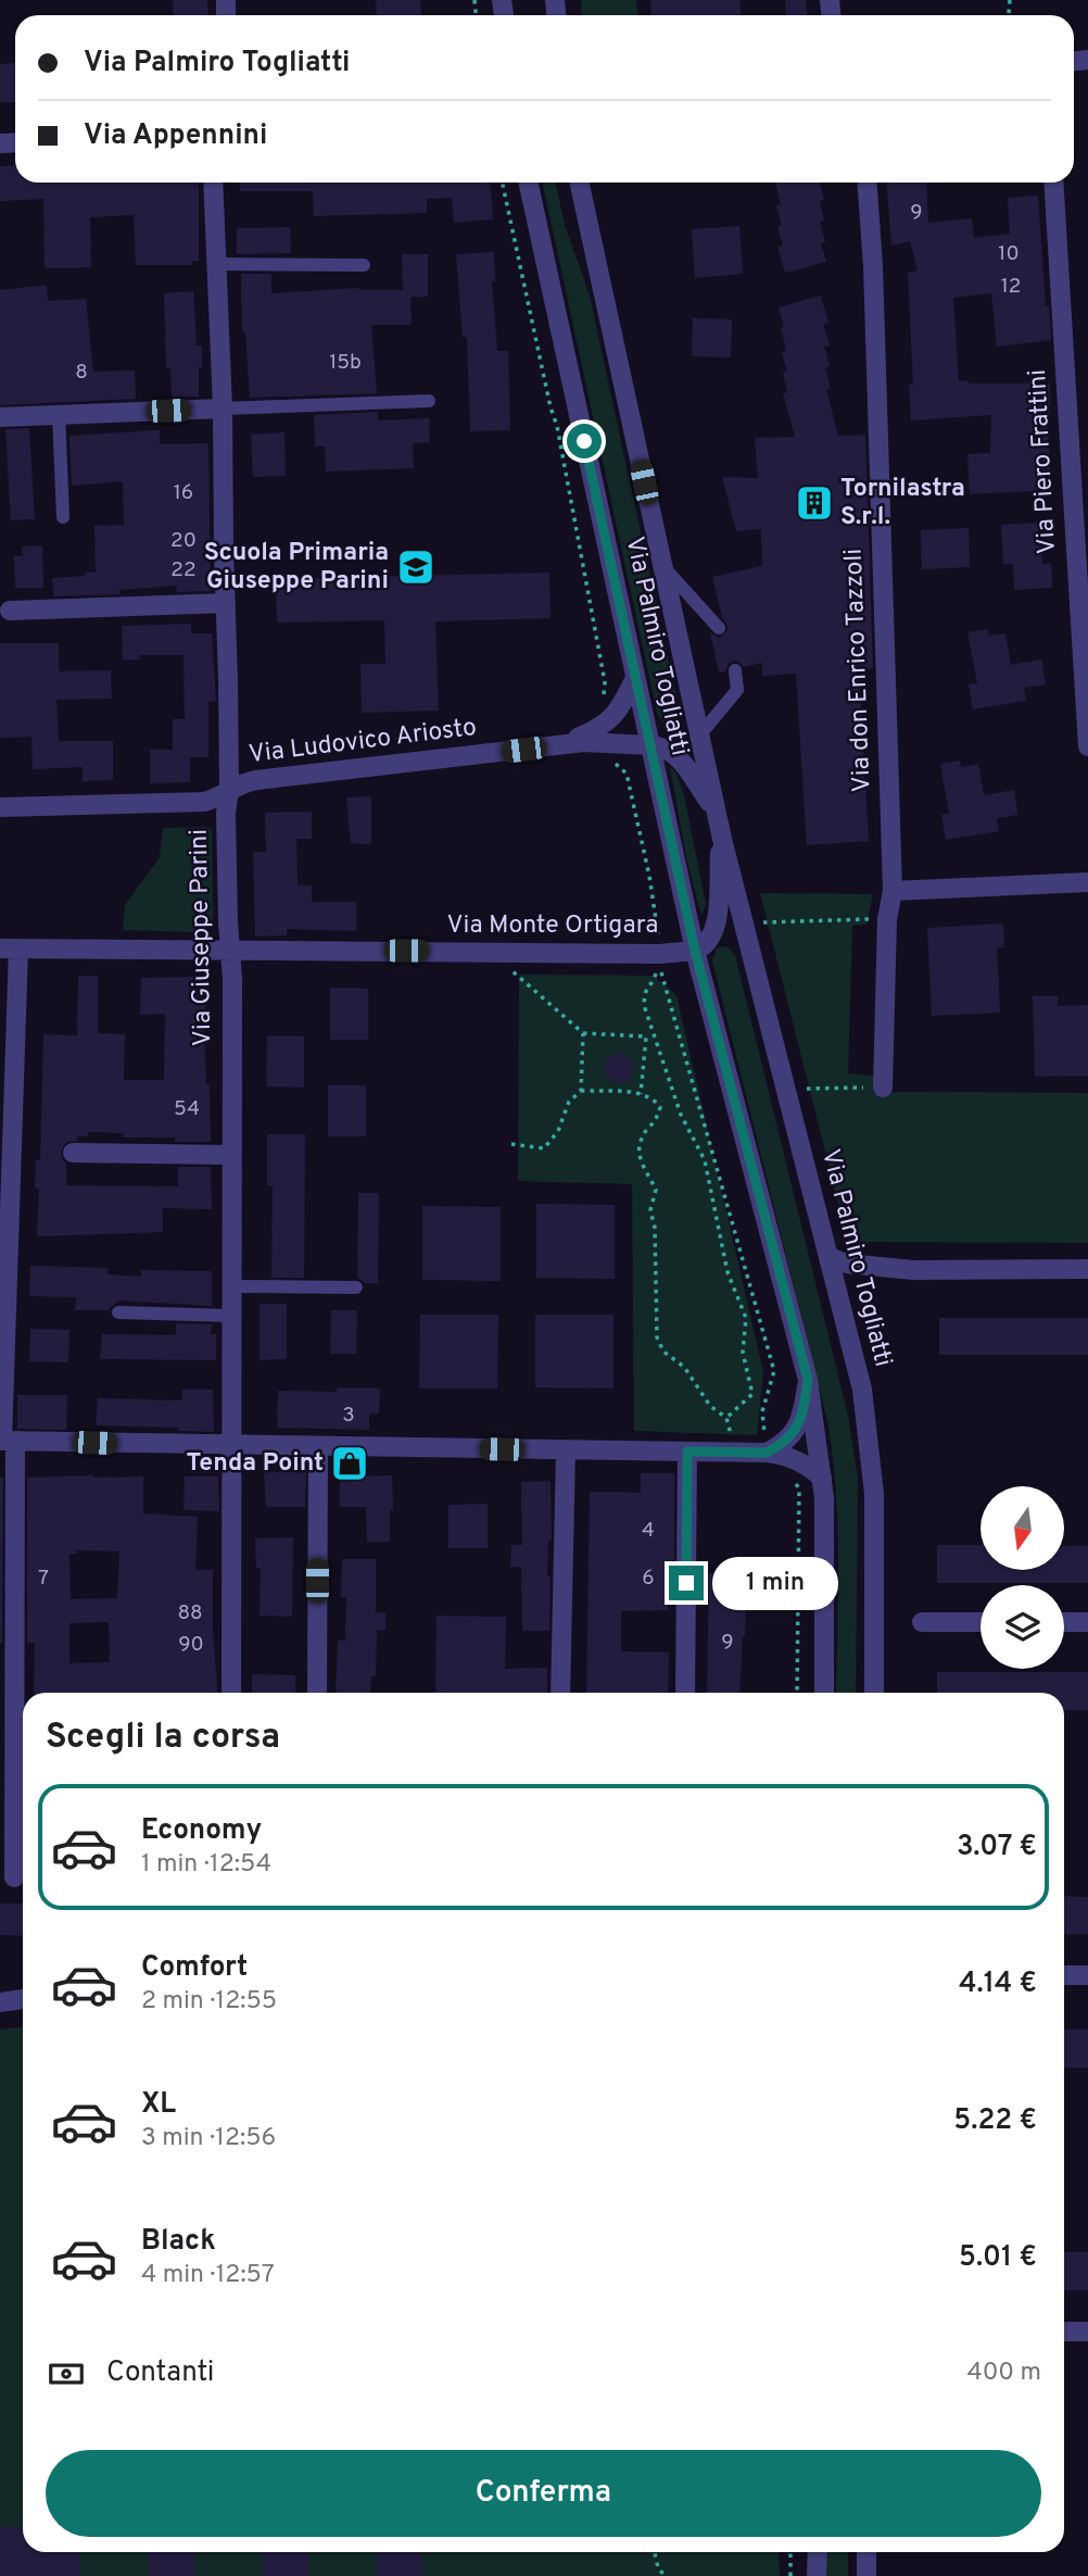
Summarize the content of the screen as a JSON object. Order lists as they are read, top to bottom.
{
  "streets": {
    "street": [
      "Via Piero Frattini",
      "Via Palmiro Togliatti",
      "Via don Enrico Tazzoli",
      "Via Ludovico Ariosto",
      "Via Monte Ortigara",
      "Via Giuseppe Parini"
    ]
  },
  "crossings": [
    ["Via Palmiro Togliatti", "Via Ludovico Ariosto"],
    ["Via Palmiro Togliatti", "Via Monte Ortigara"],
    ["Via Ludovico Ariosto", "Via Giuseppe Parini"],
    ["Via Monte Ortigara", "Via Giuseppe Parini"]
  ],
  "places": {
    "building": ["Tornilastra S.r.l."],
    "school or university": ["Scuola Primaria Giuseppe Parini"],
    "shop": ["Tenda Point"]
  },
  "house_numbers": [
    "9",
    "10",
    "12",
    "15b",
    "8",
    "16",
    "20",
    "22",
    "54",
    "3",
    "4",
    "7",
    "6",
    "88",
    "9",
    "90"
  ],
  "north": "bottom",
  "page": {
    "banner": ["Via Palmiro Togliatti", "Via Appennini"],
    "bubble": "1 min",
    "heading": "Scegli la corsa",
    "list": [
      {
        "name": "Economy",
        "note": "1 min · 12:54",
        "value": "3.07 €"
      },
      {
        "name": "Comfort",
        "note": "2 min · 12:55",
        "value": "4.14 €"
      },
      {
        "name": "XL",
        "note": "3 min · 12:56",
        "value": "5.22 €"
      },
      {
        "name": "Black",
        "note": "4 min · 12:57",
        "value": "5.01 €"
      }
    ],
    "pay": ["Contanti", "400 m"],
    "buttons": "Conferma"
  }
}
